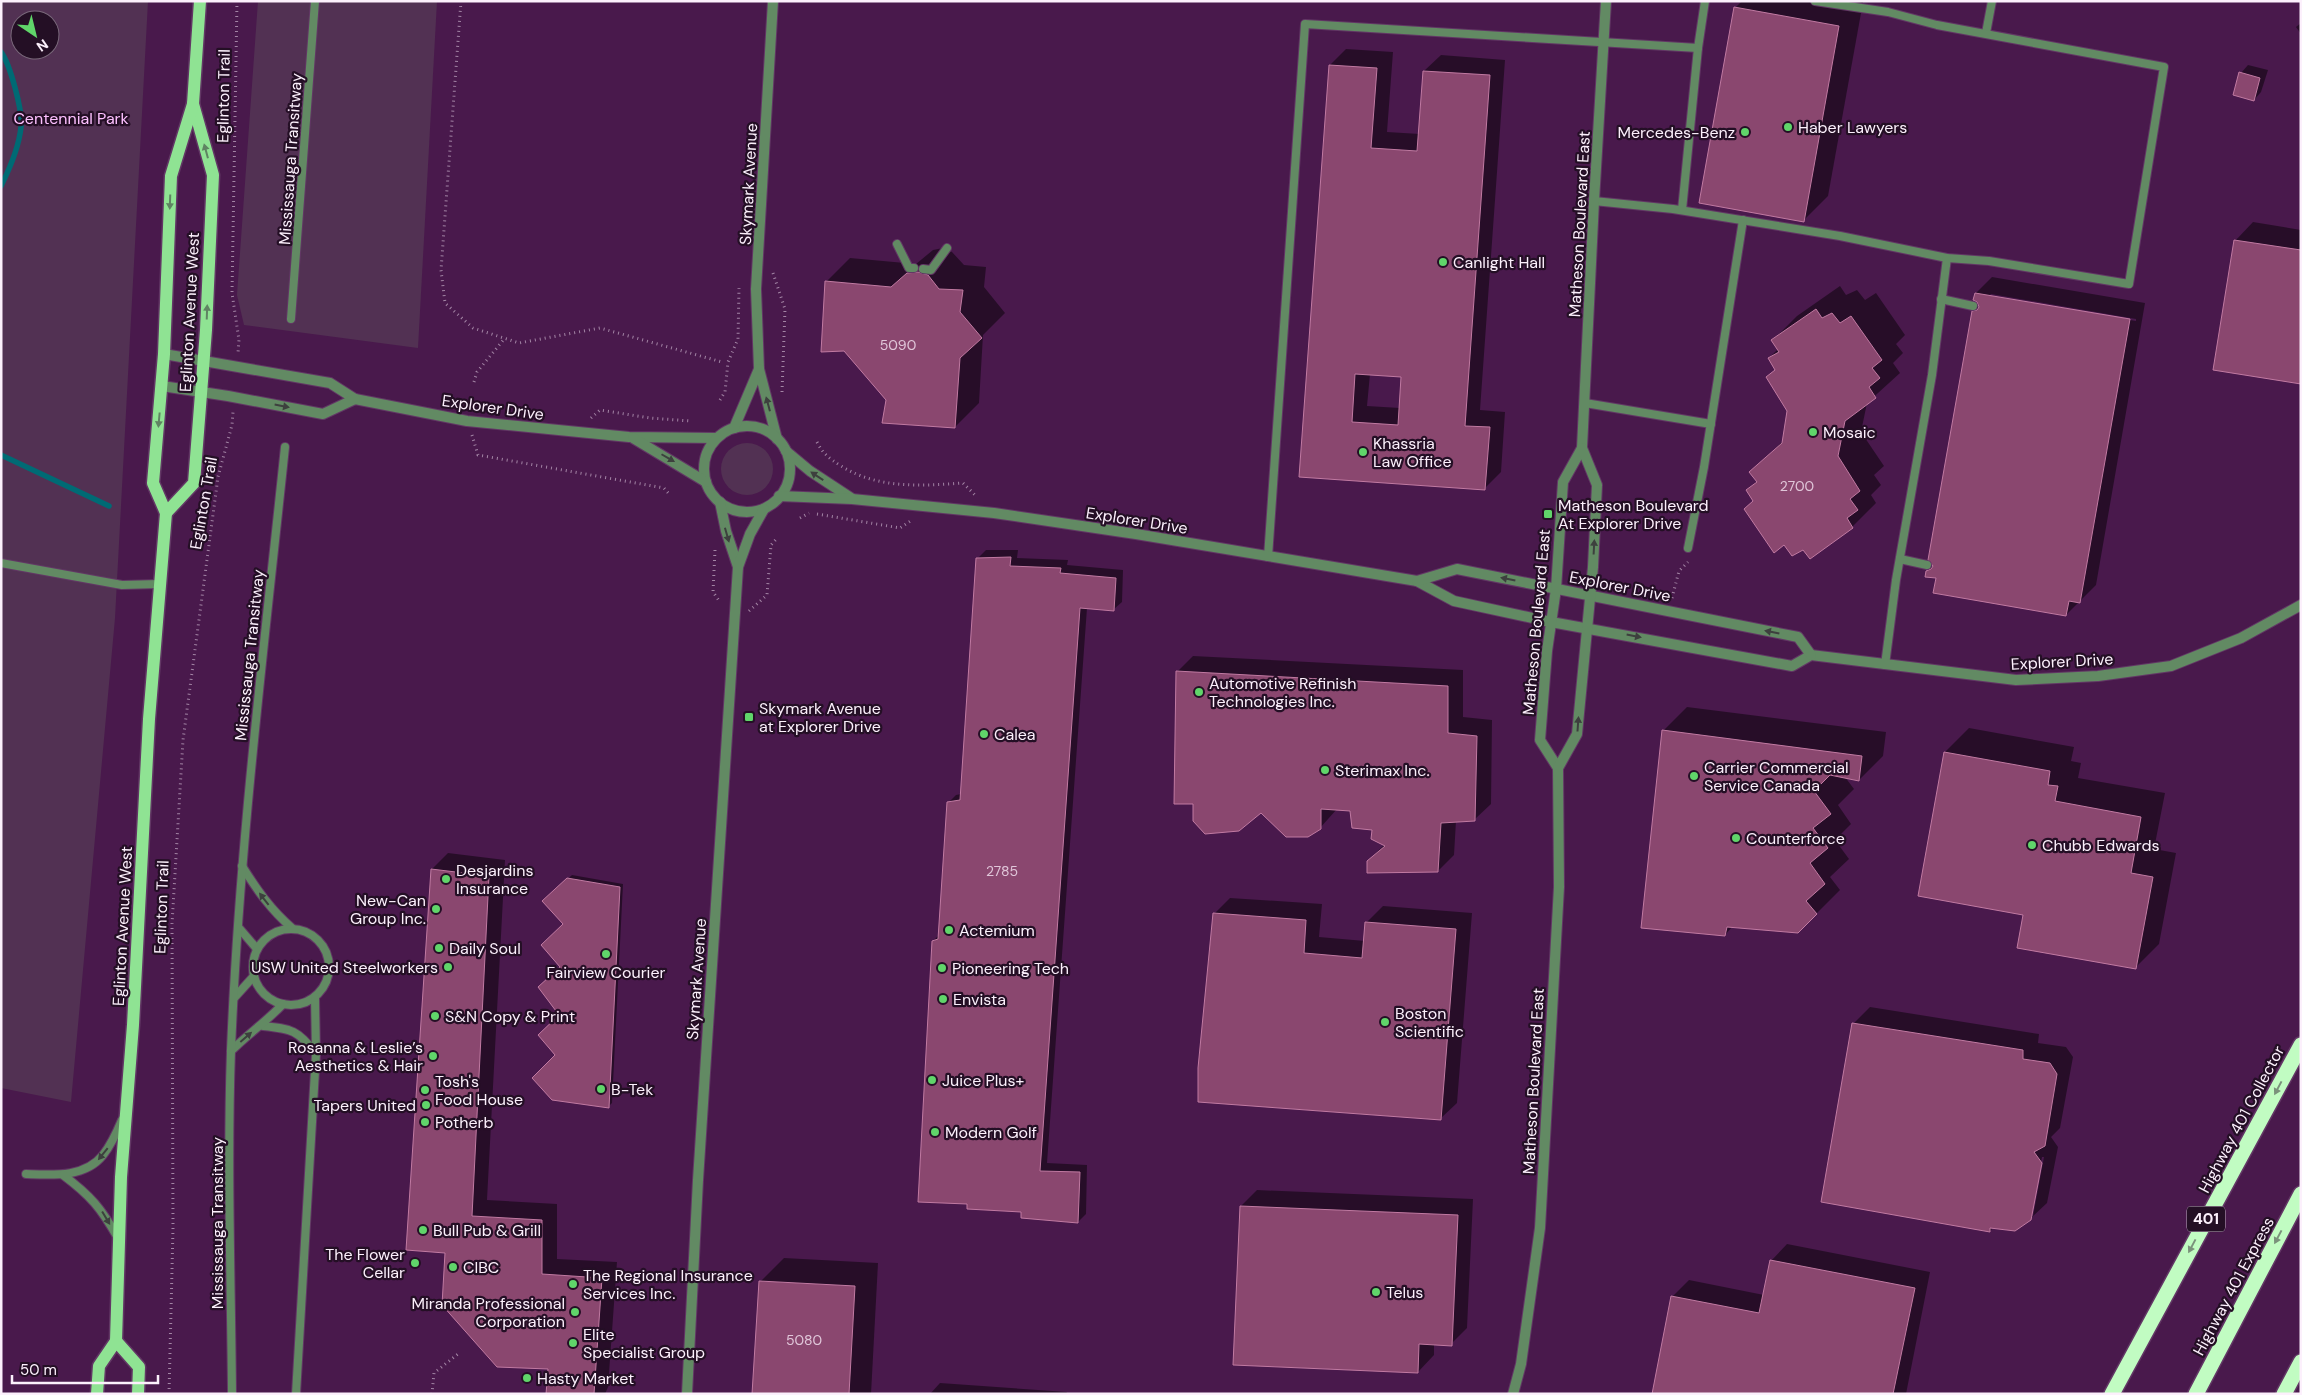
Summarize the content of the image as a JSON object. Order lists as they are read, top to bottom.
{
  "streets": {
    "highway": ["Highway 401 Collector", "401", "Highway 401 Express"],
    "main road": ["Eglinton Avenue West"],
    "street": ["Skymark Avenue", "Matheson Boulevard East", "Explorer Drive"],
    "lane": ["Mississauga Transitway"],
    "path": ["Eglinton Trail"]
  },
  "crossings": [
    ["Skymark Avenue", "Explorer Drive"],
    ["Matheson Boulevard East", "Explorer Drive"],
    ["Eglinton Avenue West", "Explorer Drive"]
  ],
  "one_way": ["Highway 401 Collector", "Highway 401 Express"],
  "parks": ["Centennial Park"],
  "places": {
    "other": [
      "Haber Lawyers",
      "Mercedes-Benz",
      "Canlight Hall",
      "Mosaic",
      "Khassria Law Office",
      "Automotive Refinish Technologies Inc.",
      "Calea",
      "Sterimax Inc.",
      "Carrier Commercial Service Canada",
      "Counterforce",
      "Chubb Edwards",
      "Desjardins Insurance",
      "New-Can Group Inc.",
      "Actemium",
      "Daily Soul",
      "Fairview Courier",
      "USW United Steelworkers",
      "Pioneering Tech",
      "Envista",
      "S&N Copy & Print",
      "Boston Scientific",
      "Rosanna & Leslie’s Aesthetics & Hair",
      "Juice Plus+",
      "B-Tek",
      "Tosh's Food House",
      "Tapers United",
      "Potherb",
      "Modern Golf",
      "Bull Pub & Grill",
      "The Flower Cellar",
      "CIBC",
      "The Regional Insurance Services Inc.",
      "Telus",
      "Miranda Professional Corporation",
      "Elite Specialist Group",
      "Hasty Market"
    ],
    "transit": ["Matheson Boulevard At Explorer Drive", "Skymark Avenue at Explorer Drive"]
  },
  "house_numbers": [
    "5090",
    "2700",
    "2785",
    "5080"
  ],
  "scale_bar": "50 m",
  "north": "bottom right"
}
